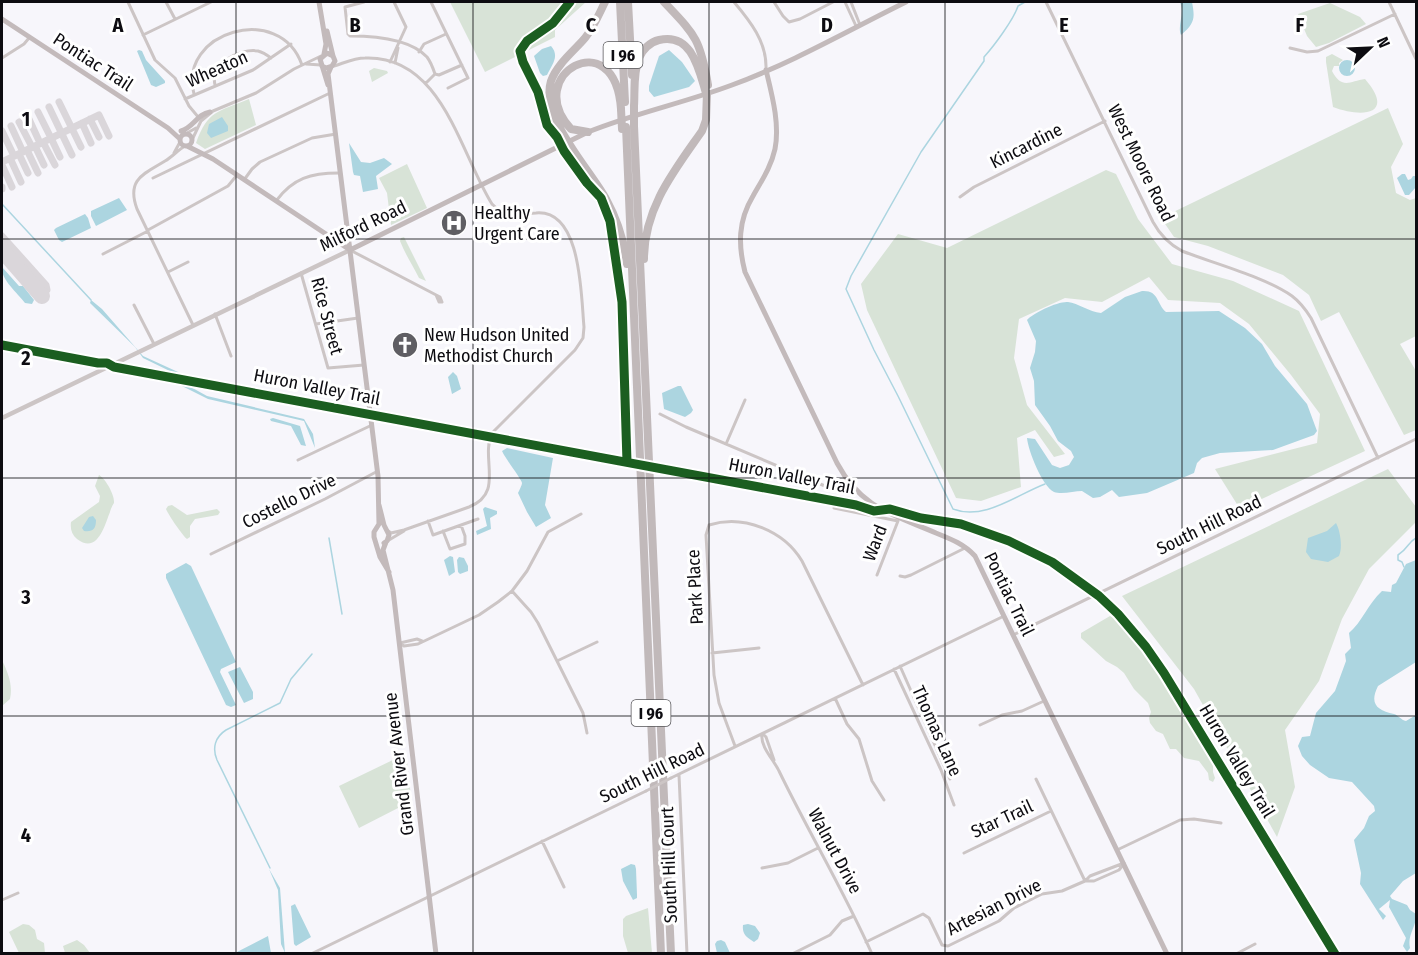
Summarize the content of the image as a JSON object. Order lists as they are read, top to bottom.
{
  "streets": {
    "highway": ["I 96"],
    "main road": ["Pontiac Trail", "Milford Road", "Grand River Avenue"],
    "street": [
      "Wheaton",
      "Kincardine",
      "West Moore Road",
      "Rice Street",
      "Costello Drive",
      "South Hill Road",
      "Ward",
      "Park Place",
      "Thomas Lane",
      "Star Trail",
      "Walnut Drive",
      "South Hill Court",
      "Artesian Drive"
    ],
    "cycle path": ["Huron Valley Trail"]
  },
  "crossings": [
    ["Pontiac Trail", "Milford Road"],
    ["Pontiac Trail", "South Hill Road"],
    ["Pontiac Trail", "Ward"],
    ["Pontiac Trail", "Artesian Drive"],
    ["Kincardine", "West Moore Road"],
    ["West Moore Road", "South Hill Road"],
    ["Milford Road", "Rice Street"],
    ["South Hill Road", "Park Place"],
    ["South Hill Road", "Thomas Lane"],
    ["South Hill Road", "Grand River Avenue"],
    ["South Hill Road", "Walnut Drive"],
    ["South Hill Road", "South Hill Court"],
    ["Walnut Drive", "Artesian Drive"]
  ],
  "places": {
    "hospital": ["Healthy Urgent Care"],
    "church": ["New Hudson United Methodist Church"]
  },
  "north": "top right",
  "grid": {
    "columns": [
      "A",
      "B",
      "C",
      "D",
      "E",
      "F"
    ],
    "rows": [
      "1",
      "2",
      "3",
      "4"
    ]
  }
}
